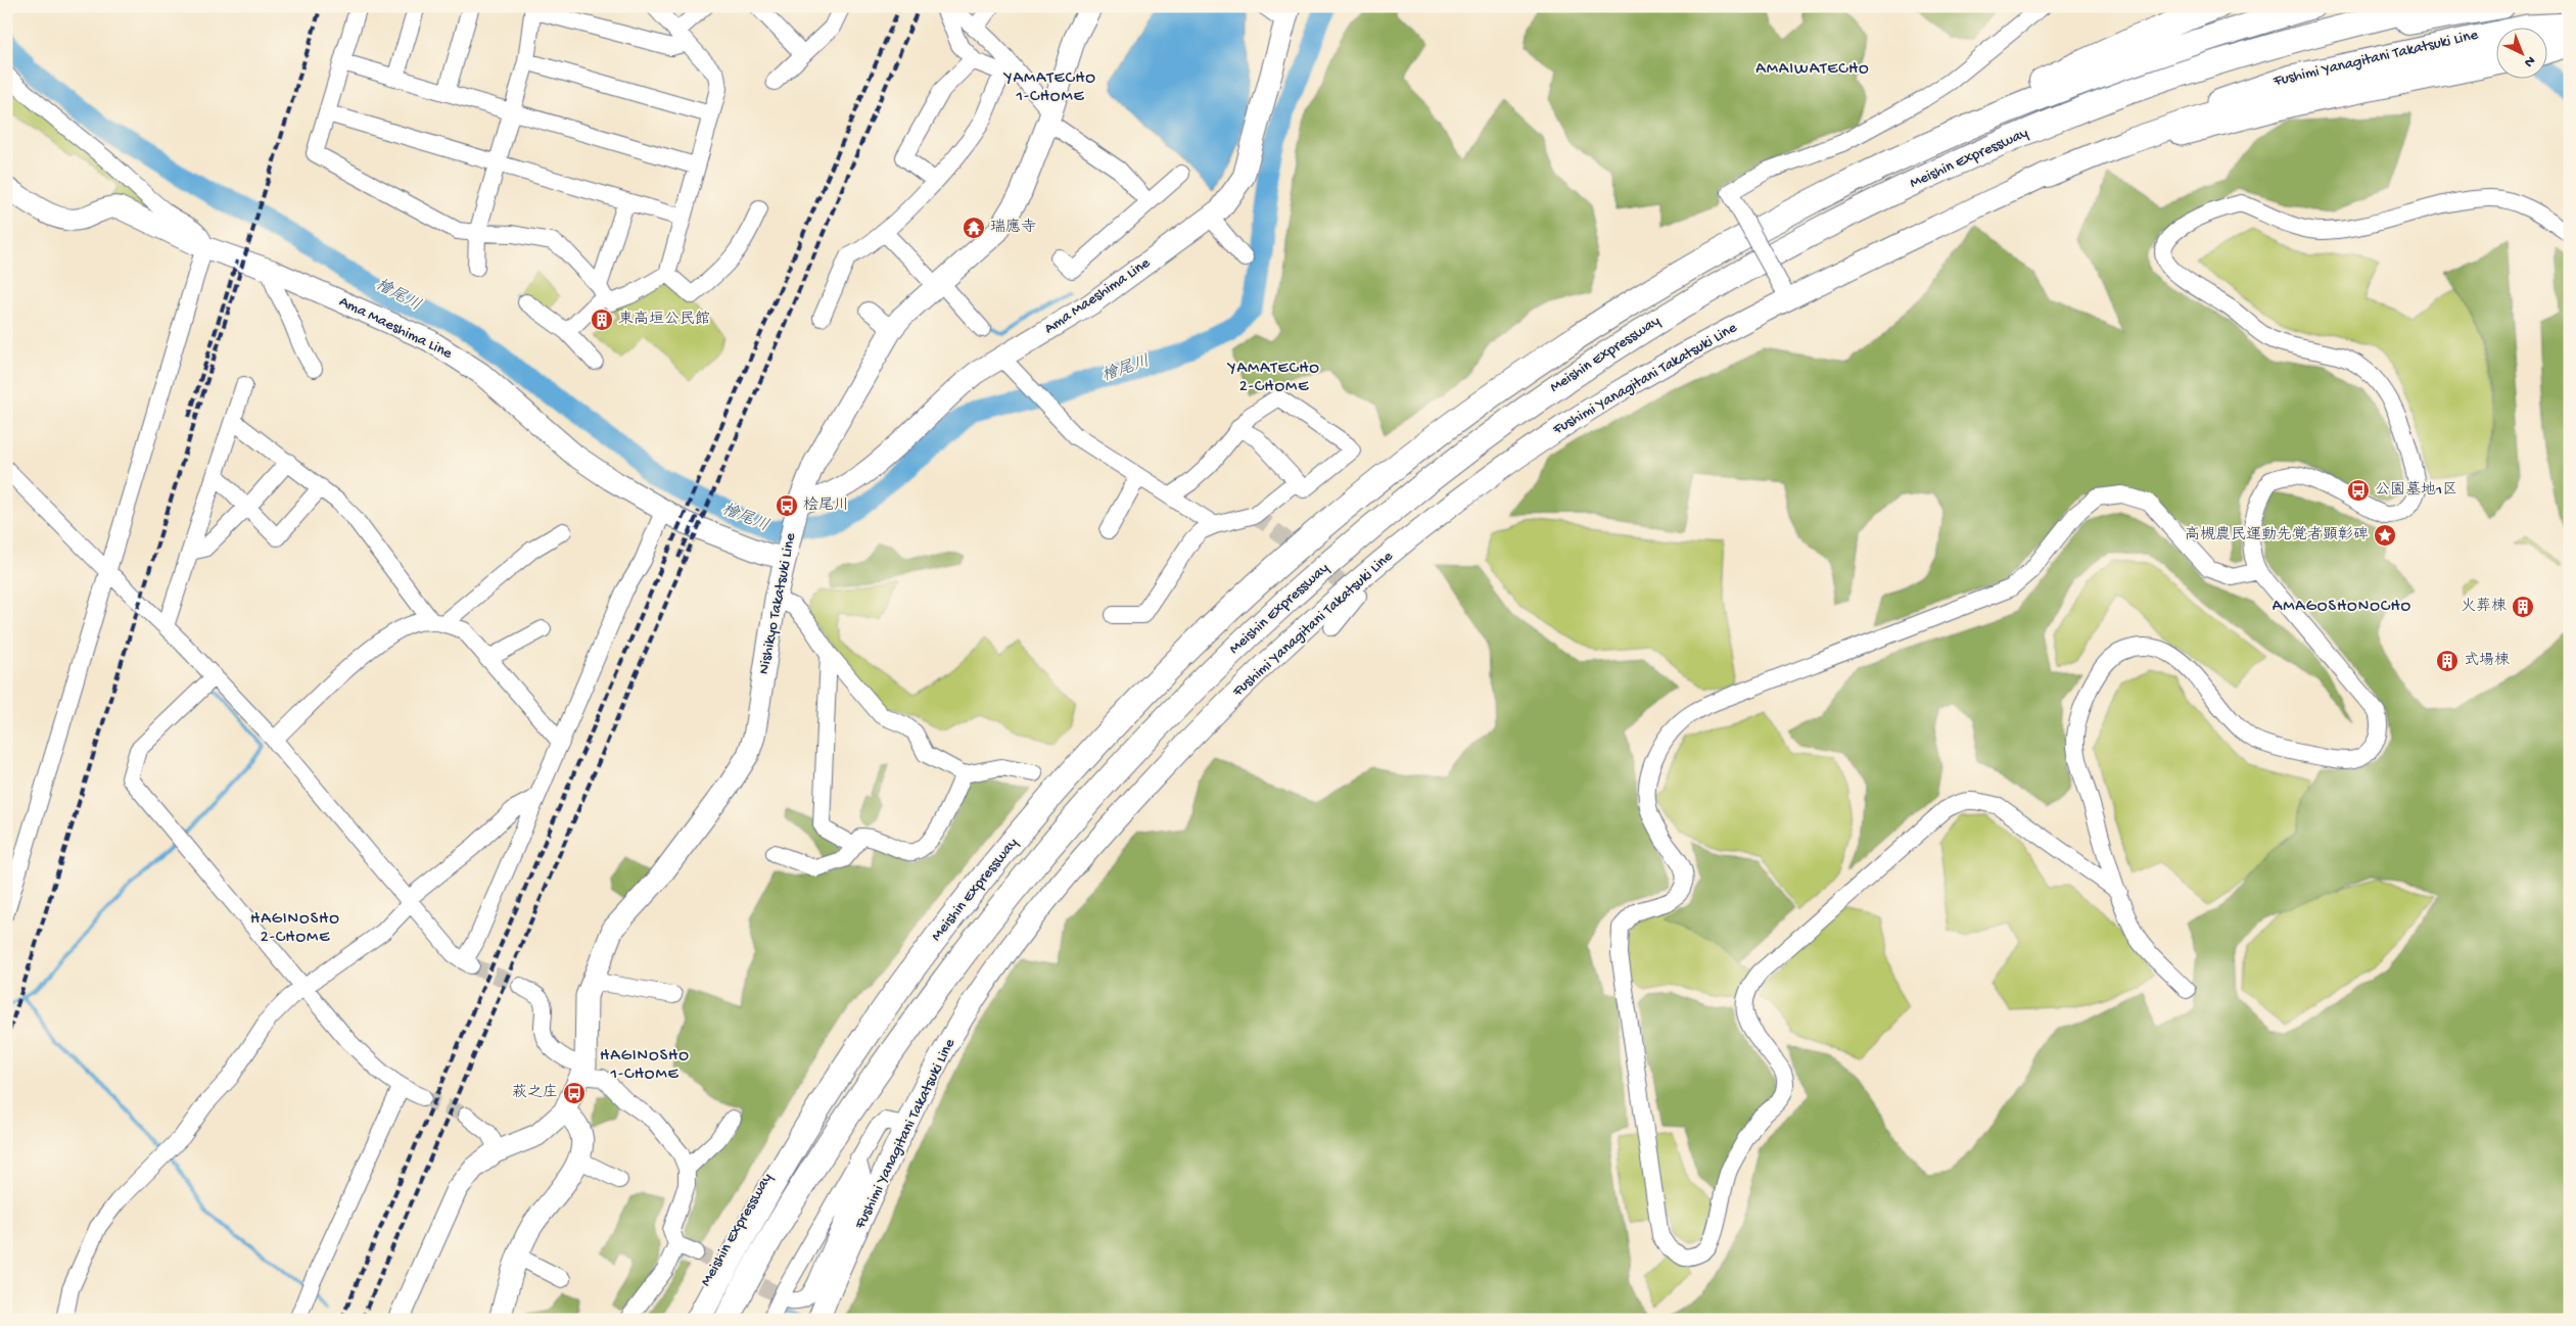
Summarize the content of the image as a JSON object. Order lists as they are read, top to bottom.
{
  "streets": {
    "highway": ["Meishin Expressway"],
    "main road": ["Fushimi Yanagitani Takatsuki Line", "Ama Maeshima Line", "Nishikyo Takatsuki Line"]
  },
  "crossings": [
    ["Ama Maeshima Line", "Nishikyo Takatsuki Line"]
  ],
  "districts": [
    "AMAIWATECHO",
    "YAMATECHO 1-CHOME",
    "YAMATECHO 2-CHOME",
    "AMAGOSHONOCHO",
    "HAGINOSHO 2-CHOME",
    "HAGINOSHO 1-CHOME"
  ],
  "water": ["檜尾川"],
  "places": {
    "temple": ["瑞應寺"],
    "building": ["東高垣公民館", "火葬棟", "式場棟"],
    "bus stop": ["公園墓地1区", "桧尾川", "萩之庄"],
    "place": ["高槻農民運動先覚者顕彰碑"]
  },
  "north": "bottom right"
}
